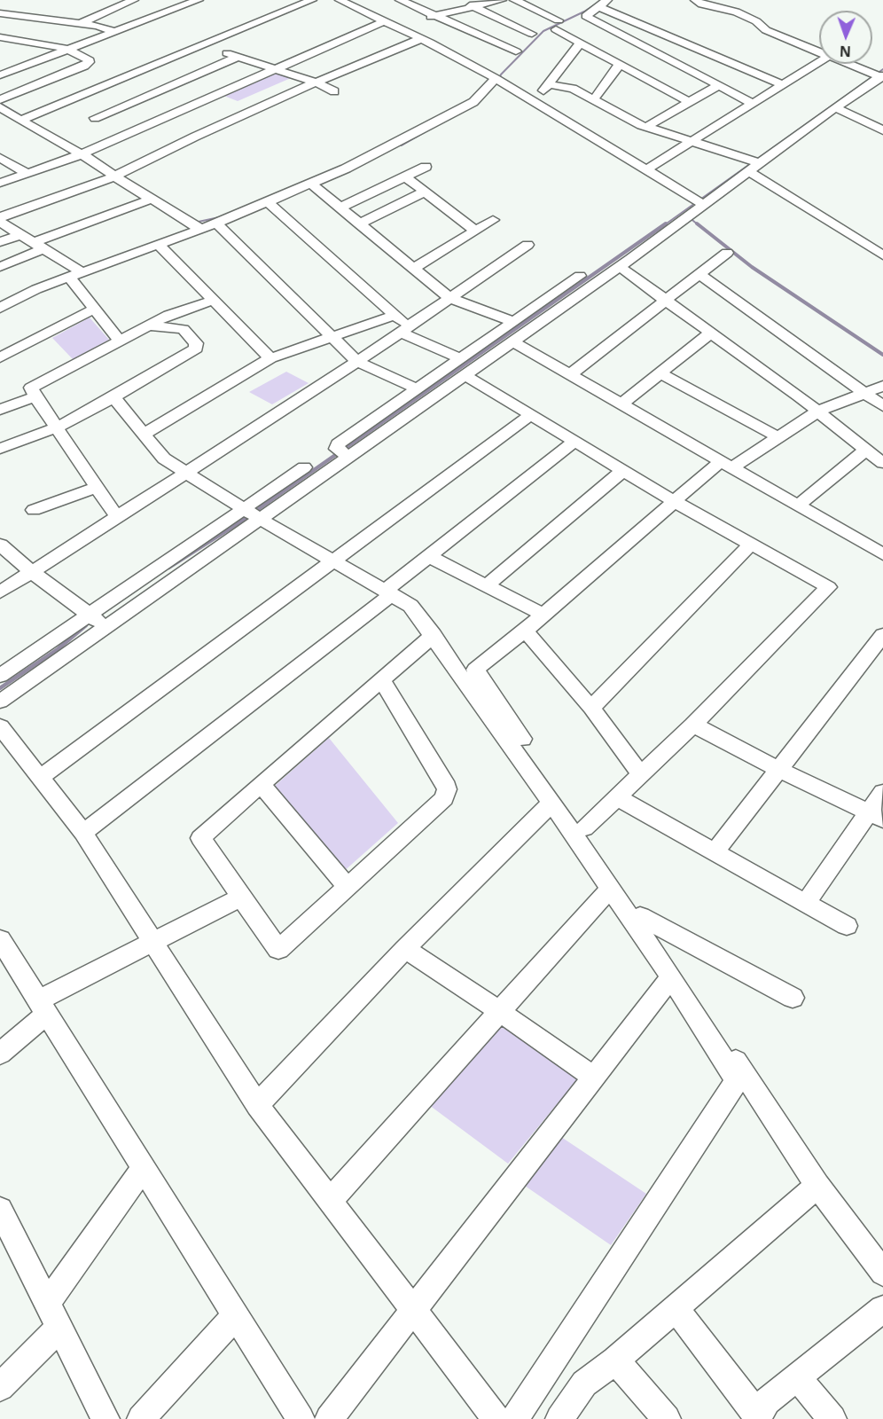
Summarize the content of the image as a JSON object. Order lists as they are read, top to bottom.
{
  "north": "bottom"
}
